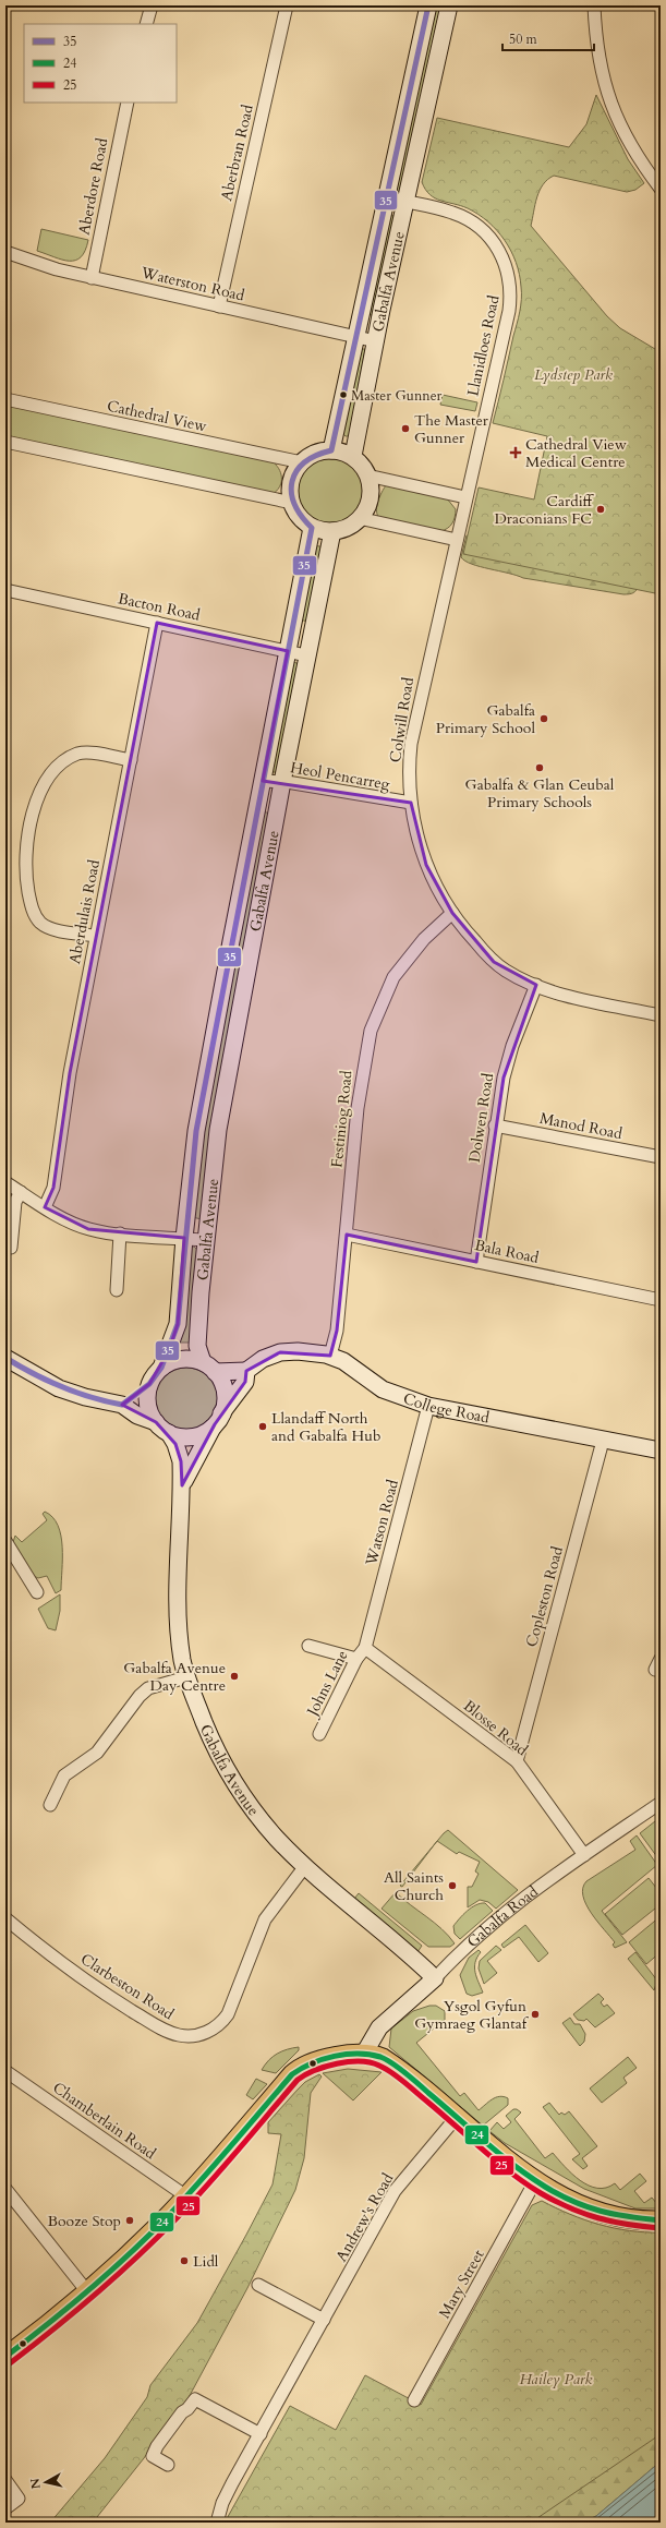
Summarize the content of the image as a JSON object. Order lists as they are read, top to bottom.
{
  "streets": {
    "street": [
      "Aberbran Road",
      "Aberdore Road",
      "Gabalfa Avenue",
      "Waterston Road",
      "Llanidloes Road",
      "Cathedral View",
      "Bacton Road",
      "Colwill Road",
      "Heol Pencarreg",
      "Aberdulais Road",
      "Dolwen Road",
      "Festiniog Road",
      "Manod Road",
      "Bala Road",
      "College Road",
      "Watson Road",
      "Copleston Road",
      "Johns Lane",
      "Blosse Road",
      "Gabalfa Road",
      "Clarbeston Road",
      "Chamberlain Road",
      "Andrew's Road",
      "Mary Street"
    ]
  },
  "crossings": [
    ["Aberbran Road", "Waterston Road"],
    ["Aberdore Road", "Waterston Road"],
    ["Gabalfa Avenue", "Waterston Road"],
    ["Gabalfa Avenue", "Llanidloes Road"],
    ["Gabalfa Avenue", "Cathedral View"],
    ["Gabalfa Avenue", "Bacton Road"],
    ["Gabalfa Avenue", "Heol Pencarreg"],
    ["Gabalfa Avenue", "Gabalfa Road"],
    ["Gabalfa Avenue", "Clarbeston Road"],
    ["Llanidloes Road", "Colwill Road"],
    ["Bacton Road", "Aberdulais Road"],
    ["Colwill Road", "Heol Pencarreg"],
    ["Colwill Road", "Dolwen Road"],
    ["Colwill Road", "Festiniog Road"],
    ["Dolwen Road", "Manod Road"],
    ["Dolwen Road", "Bala Road"],
    ["Festiniog Road", "Bala Road"],
    ["Festiniog Road", "College Road"],
    ["College Road", "Watson Road"],
    ["College Road", "Copleston Road"],
    ["Watson Road", "Johns Lane"],
    ["Watson Road", "Blosse Road"],
    ["Copleston Road", "Blosse Road"],
    ["Johns Lane", "Blosse Road"],
    ["Blosse Road", "Gabalfa Road"]
  ],
  "parks": ["Lydstep Park", "Hailey Park"],
  "places": {
    "other": [
      "Master Gunner",
      "The Master Gunner",
      "Cardiff Draconians FC",
      "Gabalfa Primary School",
      "Gabalfa & Glan Ceubal Primary Schools",
      "Llandaff North and Gabalfa Hub",
      "Gabalfa Avenue Day Centre",
      "All Saints Church",
      "Ysgol Gyfun Gymraeg Glantaf",
      "Booze Stop",
      "Lidl"
    ],
    "health": ["Cathedral View Medical Centre"]
  },
  "lines": ["transit line 35", "transit line 24", "transit line 25"],
  "legend": ["35", "24", "25"],
  "scale_bar": "50 m",
  "north": "left"
}
